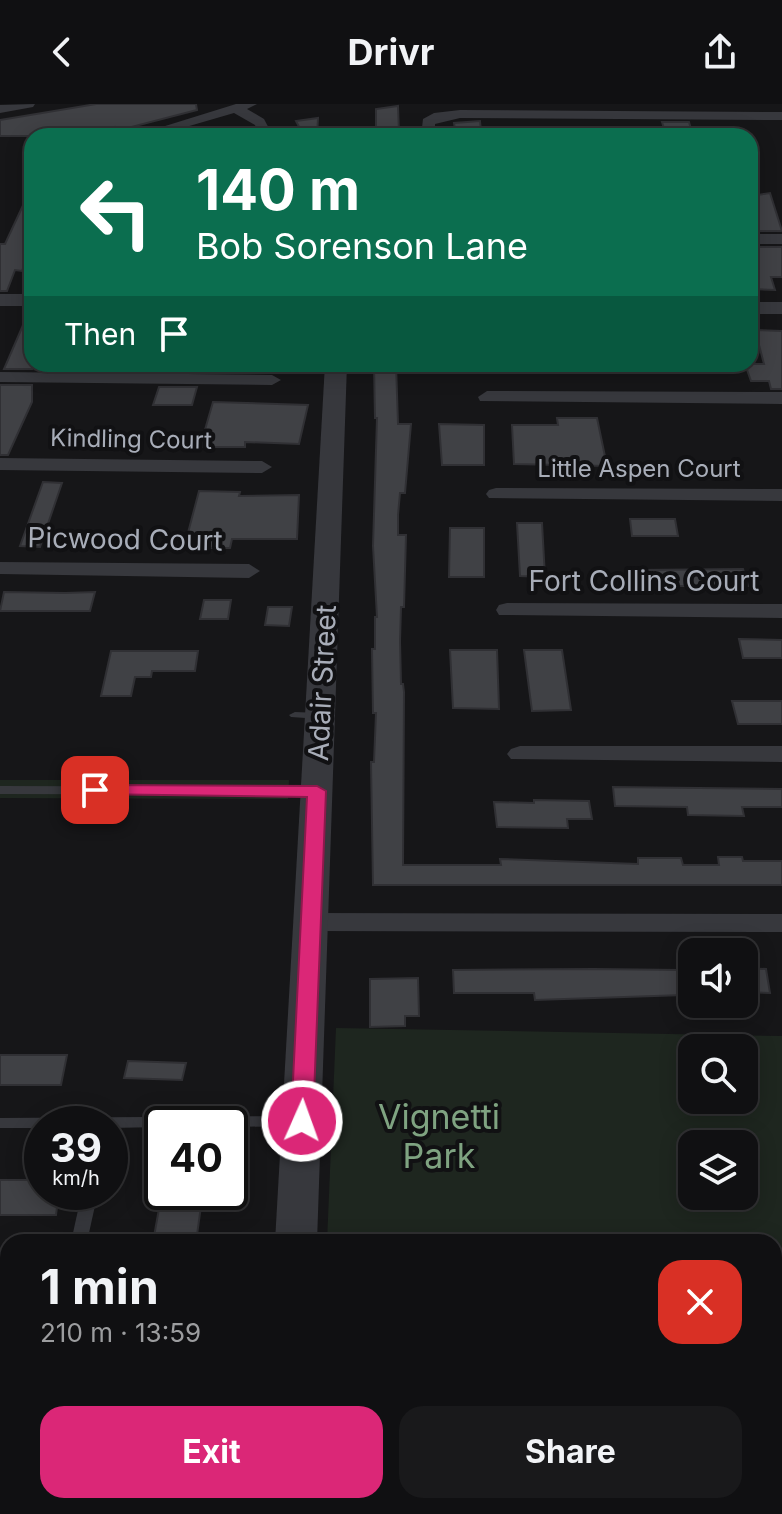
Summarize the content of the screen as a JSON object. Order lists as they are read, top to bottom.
{
  "streets": {
    "street": [
      "Kindling Court",
      "Little Aspen Court",
      "Picwood Court",
      "Fort Collins Court",
      "Adair Street"
    ]
  },
  "parks": ["Vignetti Park"],
  "page": {
    "header": "Drivr",
    "turn": ["140 m", "Bob Sorenson Lane"],
    "then": "Then",
    "speed": "39 km/h",
    "limit": "40",
    "heading": ["1 min", "210 m · 13:59"],
    "buttons": ["Exit", "Share"]
  }
}
